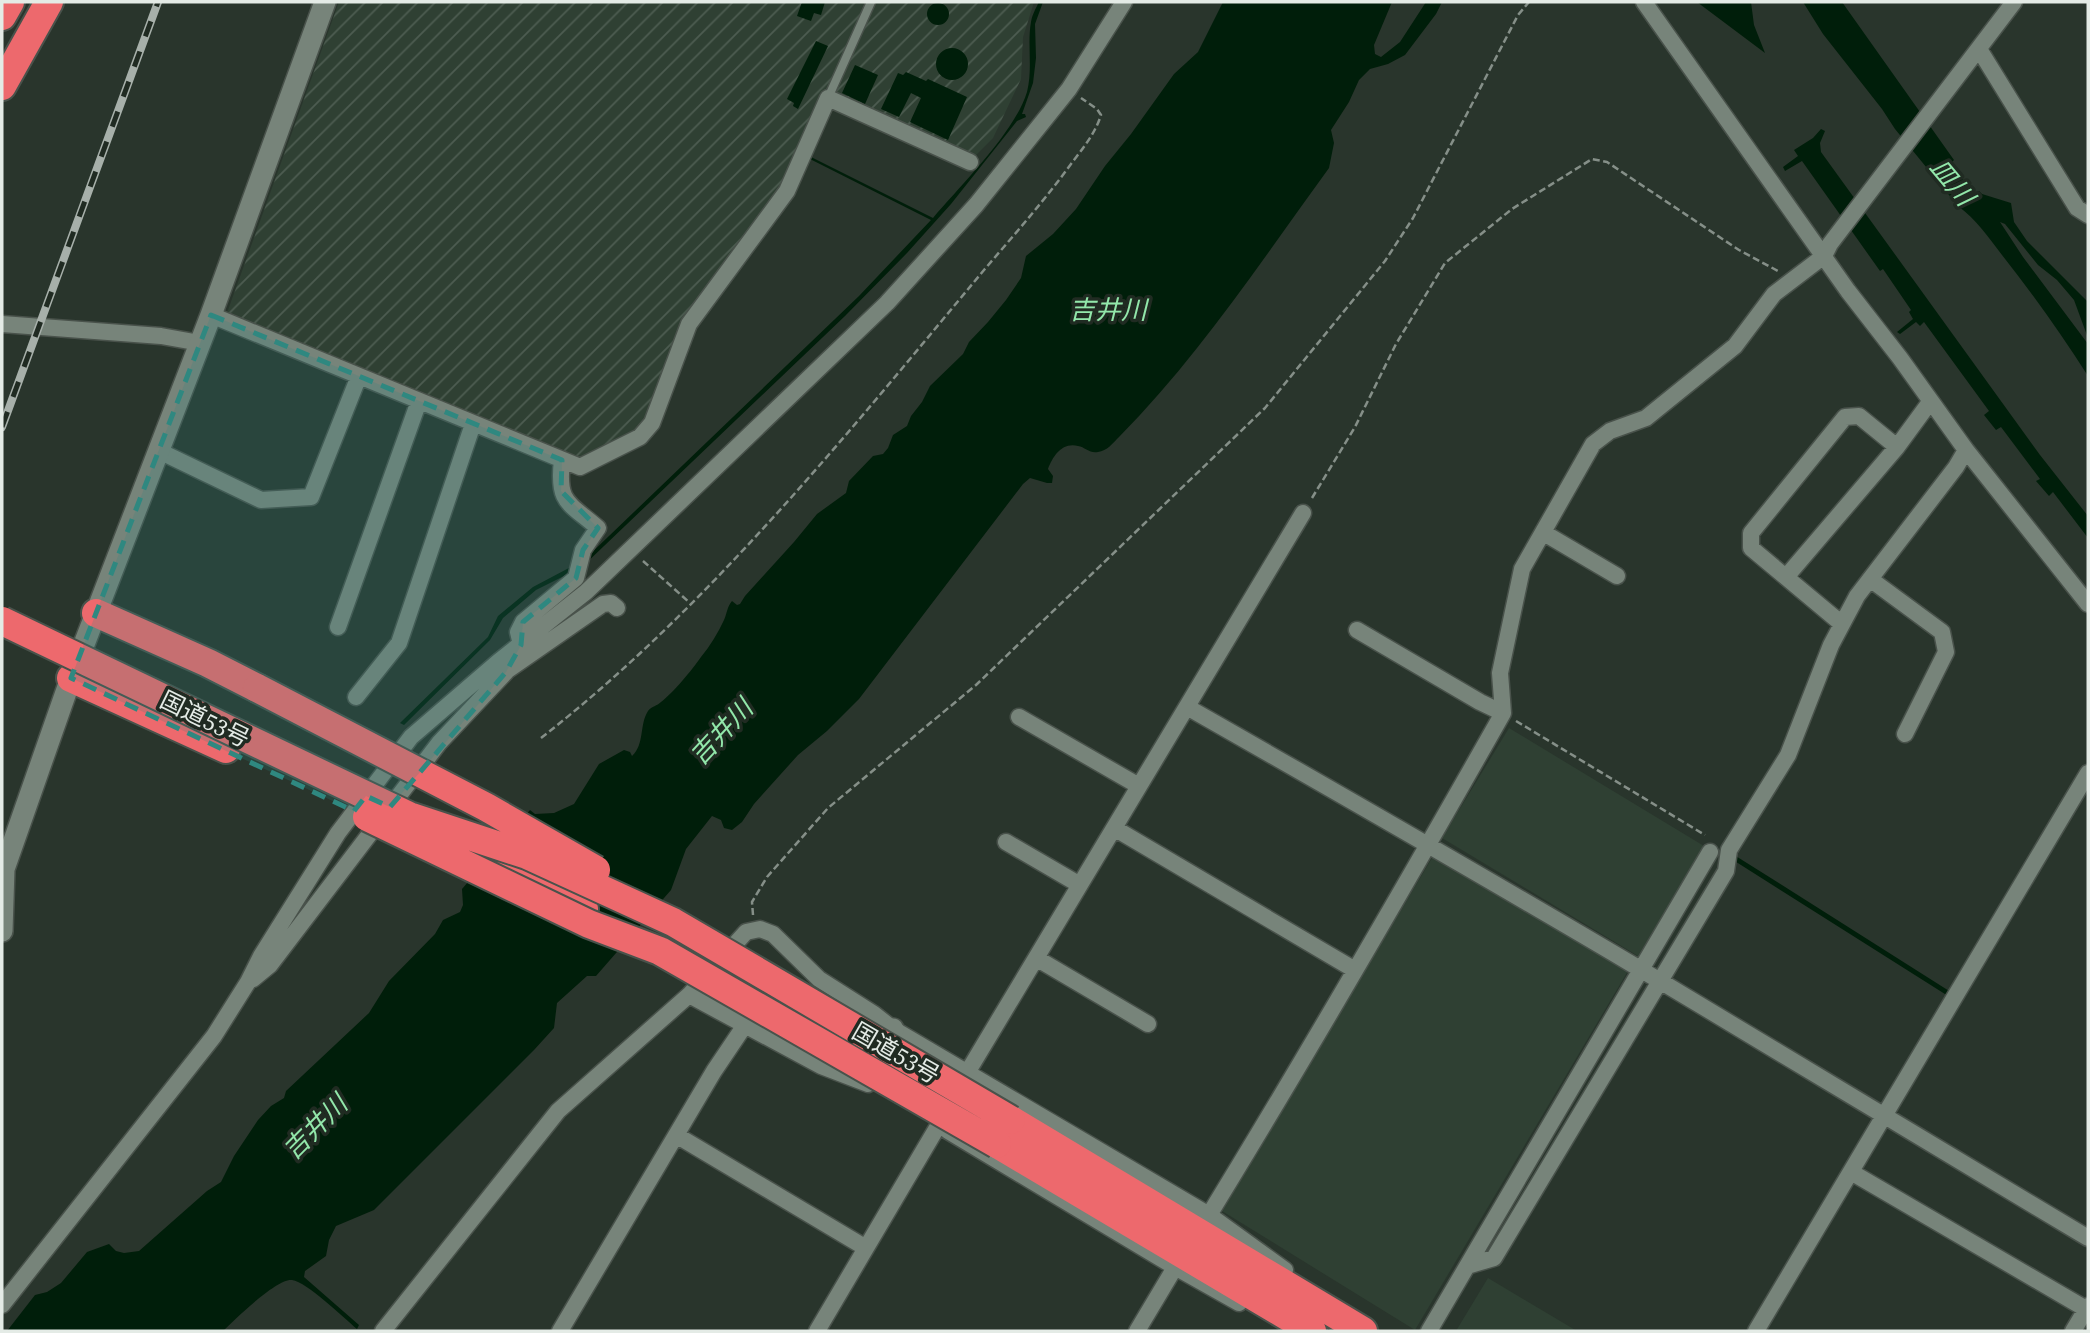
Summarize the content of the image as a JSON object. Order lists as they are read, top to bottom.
{
  "streets": {
    "highway": ["国道53号"]
  },
  "water": ["皿川", "吉井川"]
}
